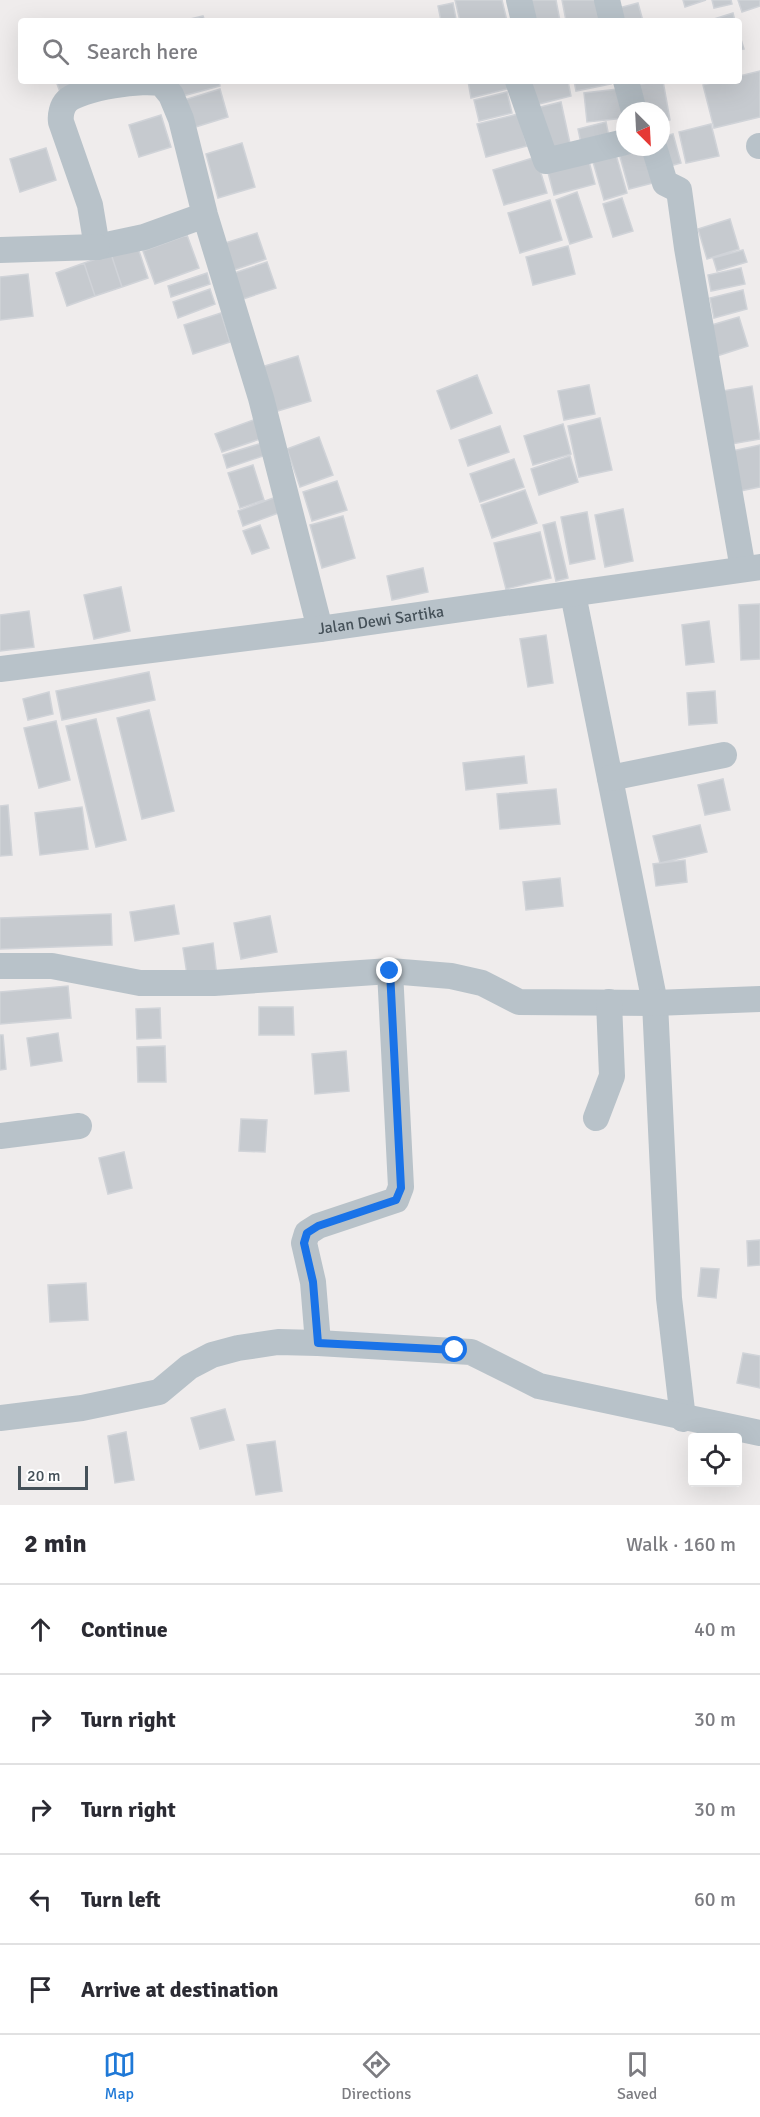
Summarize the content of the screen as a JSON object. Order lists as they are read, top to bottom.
{
  "streets": {
    "street": ["Jalan Dewi Sartika"]
  },
  "scale_bar": "20 m",
  "north": "bottom right",
  "page": {
    "search": "Search here",
    "scale": "20 m",
    "heading": ["2 min", "Walk · 160 m"],
    "list": [
      ["Continue", "40 m"],
      ["Turn right", "30 m"],
      ["Turn right", "30 m"],
      ["Turn left", "60 m"],
      "Arrive at destination"
    ],
    "nav": ["Map", "Directions", "Saved"]
  }
}
